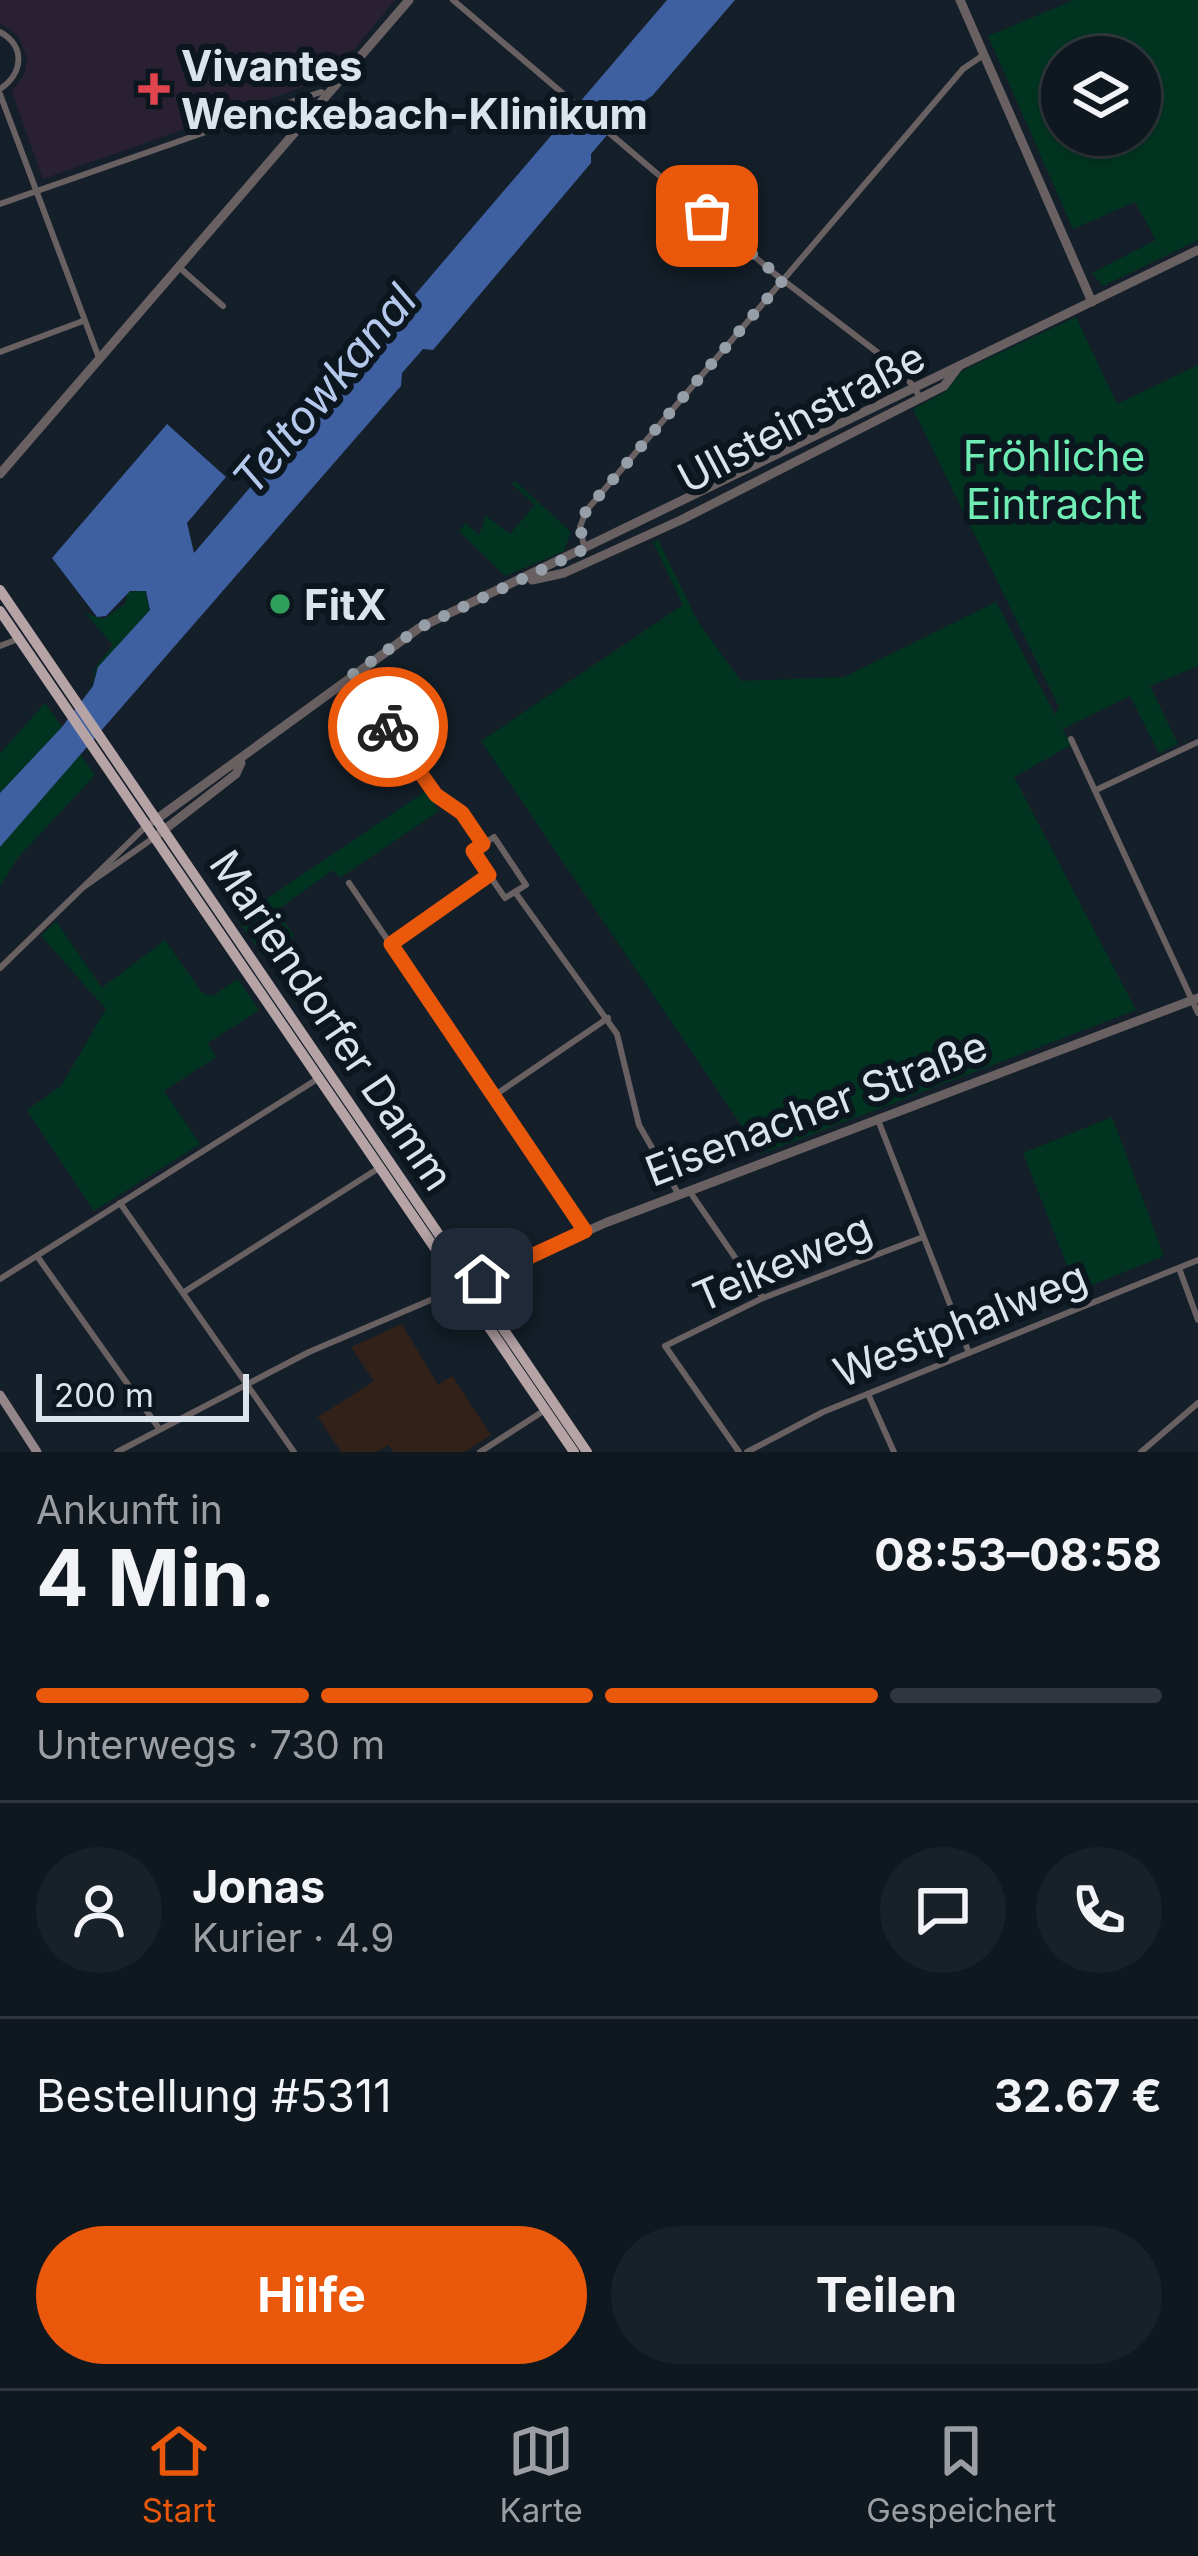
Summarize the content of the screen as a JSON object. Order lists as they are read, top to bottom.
{
  "streets": {
    "main road": ["Mariendorfer Damm"],
    "street": [
      "Ullsteinstraße",
      "Eisenacher Straße",
      "Teikeweg",
      "Westphalweg"
    ]
  },
  "crossings": [
    ["Ullsteinstraße", "Mariendorfer Damm"],
    ["Mariendorfer Damm", "Eisenacher Straße"],
    ["Teikeweg", "Westphalweg"]
  ],
  "water": ["Teltowkanal"],
  "parks": ["Fröhliche Eintracht"],
  "places": {
    "health": ["Vivantes Wenckebach-Klinikum"],
    "other": ["FitX"]
  },
  "scale_bar": "200 m",
  "page": {
    "scale": "200 m",
    "heading": ["4 Min.", "Ankunft in", "08:53–08:58"],
    "panel": [
      "Jonas",
      "Kurier · 4.9",
      "Bestellung #5311",
      "32.67 €"
    ],
    "bar": "Unterwegs · 730 m",
    "buttons": ["Hilfe", "Teilen"],
    "tabs": ["Start", "Karte", "Gespeichert"]
  }
}
